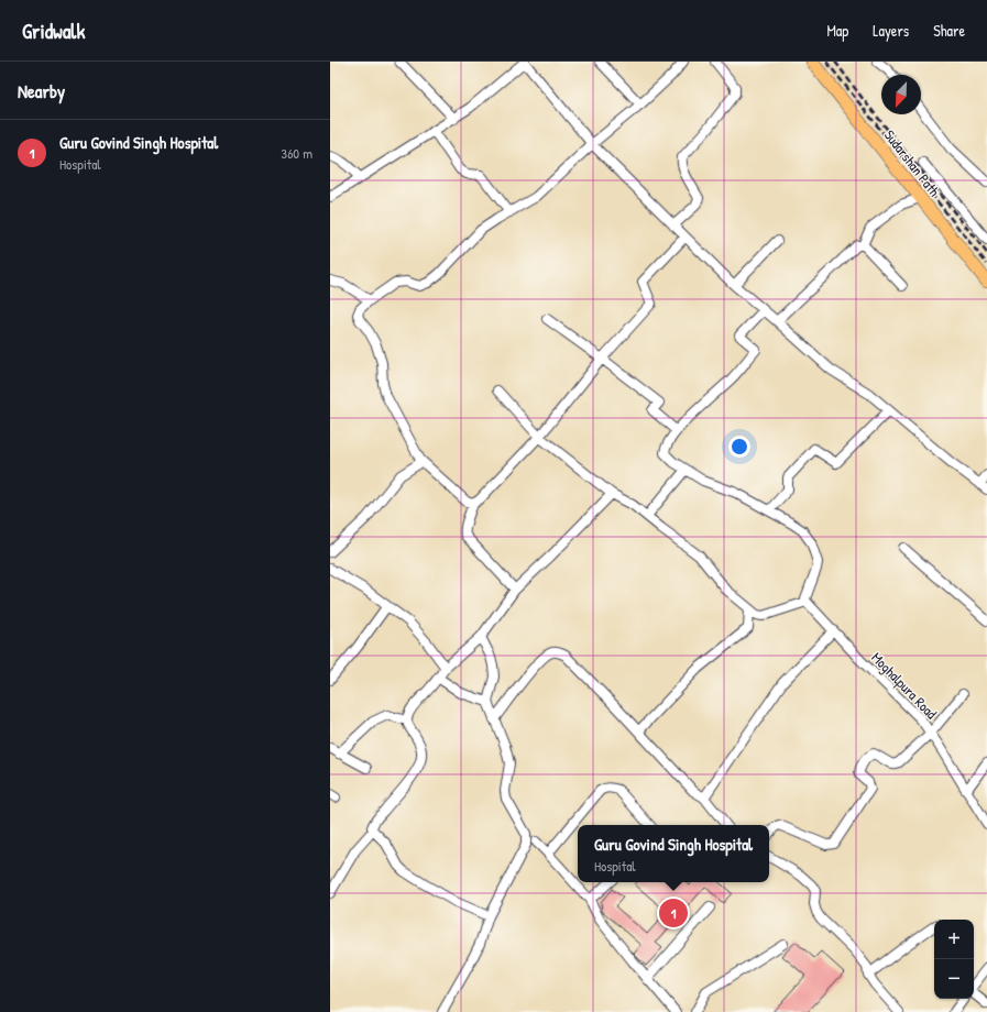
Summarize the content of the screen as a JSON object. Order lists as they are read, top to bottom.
{
  "streets": {
    "main road": ["Sudarshan Path"],
    "street": ["Moghalpura Road"]
  },
  "north": "bottom left",
  "page": {
    "header": "Gridwalk",
    "nav": ["Map", "Layers", "Share"],
    "heading": "Nearby",
    "list": [
      {
        "mark": "1",
        "name": "Guru Govind Singh Hospital",
        "note": "Hospital",
        "value": "360 m"
      }
    ],
    "popup": ["Guru Govind Singh Hospital", "Hospital"],
    "pins": "1",
    "map_buttons": ["+", "−"]
  }
}
